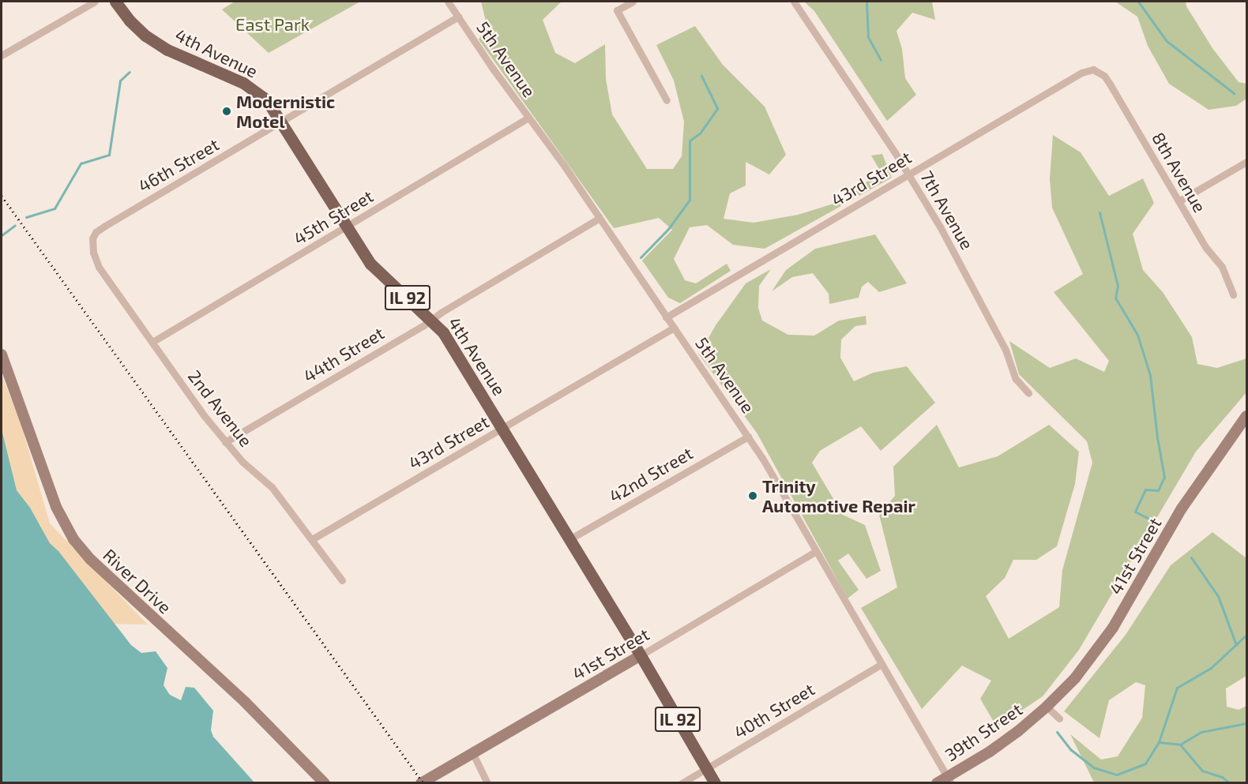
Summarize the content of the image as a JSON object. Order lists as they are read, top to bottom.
{
  "streets": {
    "main road": ["4th Avenue", "IL 92"],
    "street": [
      "5th Avenue",
      "46th Street",
      "8th Avenue",
      "43rd Street",
      "7th Avenue",
      "45th Street",
      "44th Street",
      "2nd Avenue",
      "42nd Street",
      "41st Street",
      "River Drive",
      "40th Street",
      "39th Street"
    ]
  },
  "crossings": [
    ["4th Avenue", "46th Street"],
    ["4th Avenue", "43rd Street"],
    ["4th Avenue", "45th Street"],
    ["4th Avenue", "44th Street"],
    ["4th Avenue", "42nd Street"],
    ["4th Avenue", "41st Street"],
    ["4th Avenue", "40th Street"],
    ["5th Avenue", "46th Street"],
    ["5th Avenue", "43rd Street"],
    ["5th Avenue", "45th Street"],
    ["5th Avenue", "44th Street"],
    ["5th Avenue", "42nd Street"],
    ["5th Avenue", "41st Street"],
    ["5th Avenue", "40th Street"],
    ["5th Avenue", "39th Street"],
    ["46th Street", "2nd Avenue"],
    ["8th Avenue", "43rd Street"],
    ["43rd Street", "7th Avenue"],
    ["43rd Street", "2nd Avenue"],
    ["45th Street", "2nd Avenue"],
    ["44th Street", "2nd Avenue"],
    ["41st Street", "39th Street"]
  ],
  "parks": ["East Park"],
  "places": ["Modernistic Motel", "Trinity Automotive Repair"]
}
